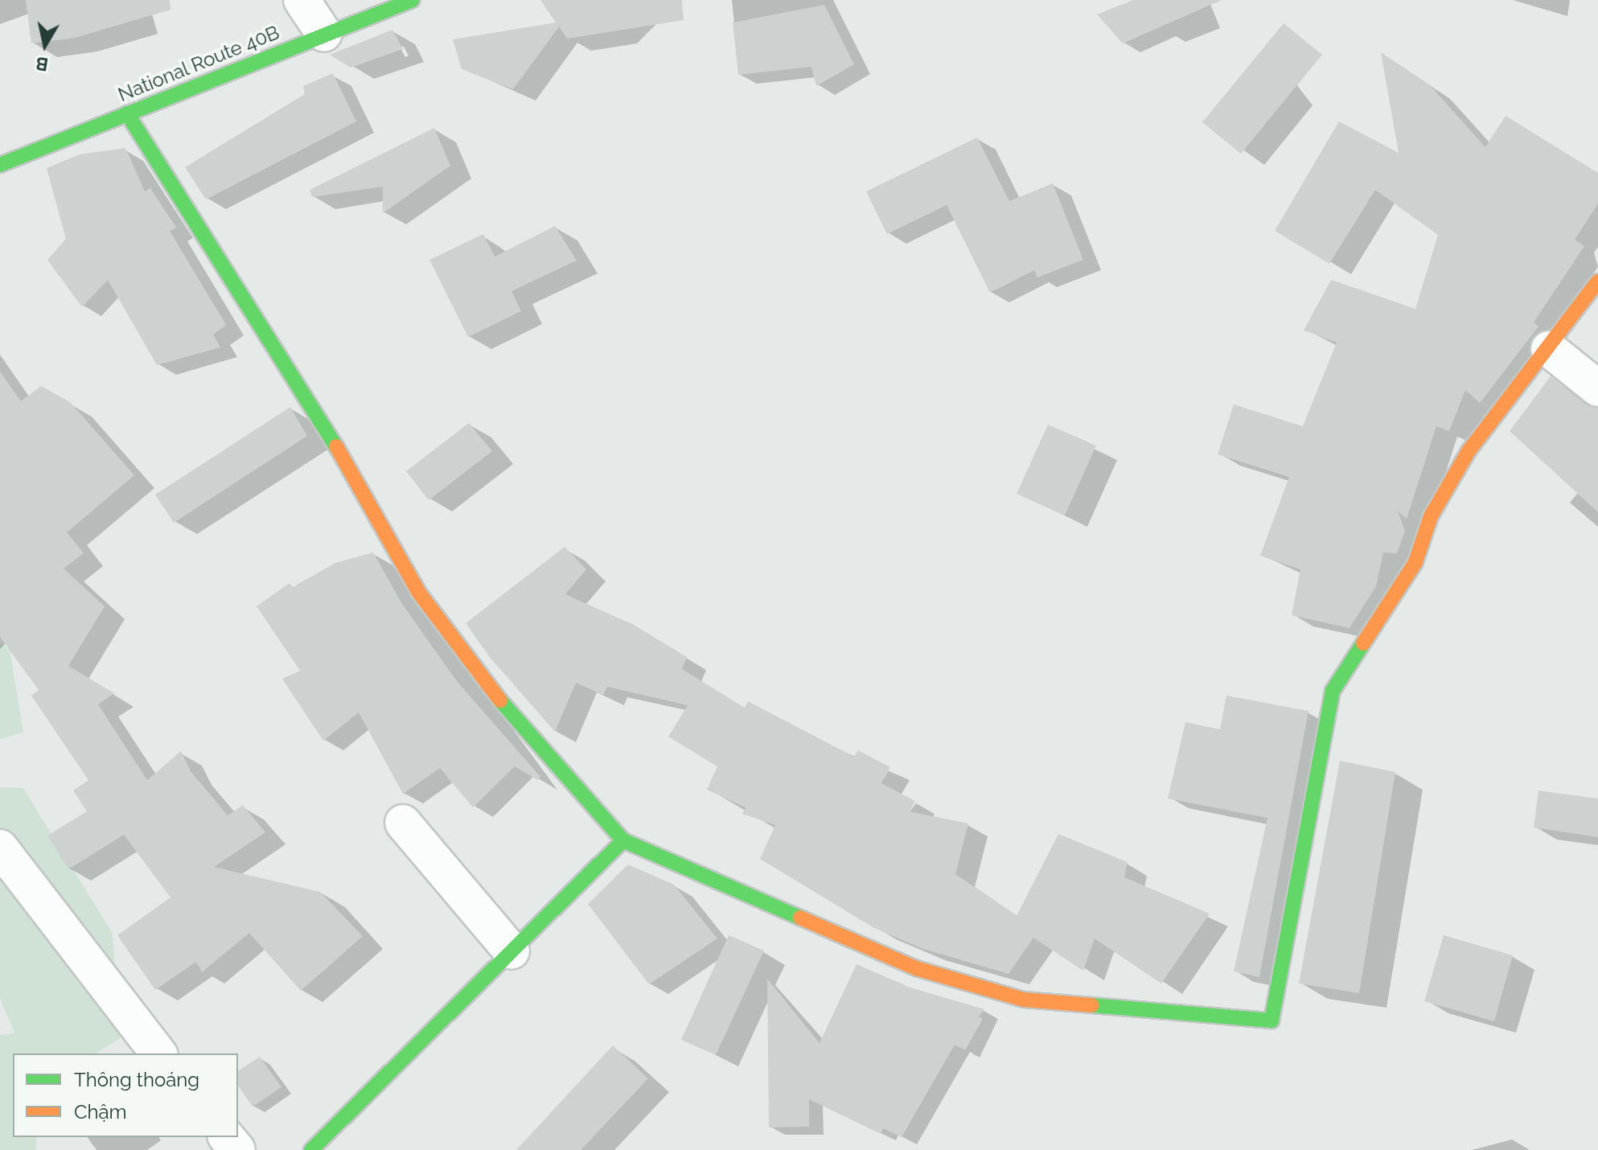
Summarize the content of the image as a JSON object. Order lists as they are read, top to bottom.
{
  "streets": {
    "main road": ["National Route 40B"]
  },
  "legend": ["Thông thoáng", "Chậm"],
  "north": "bottom"
}
